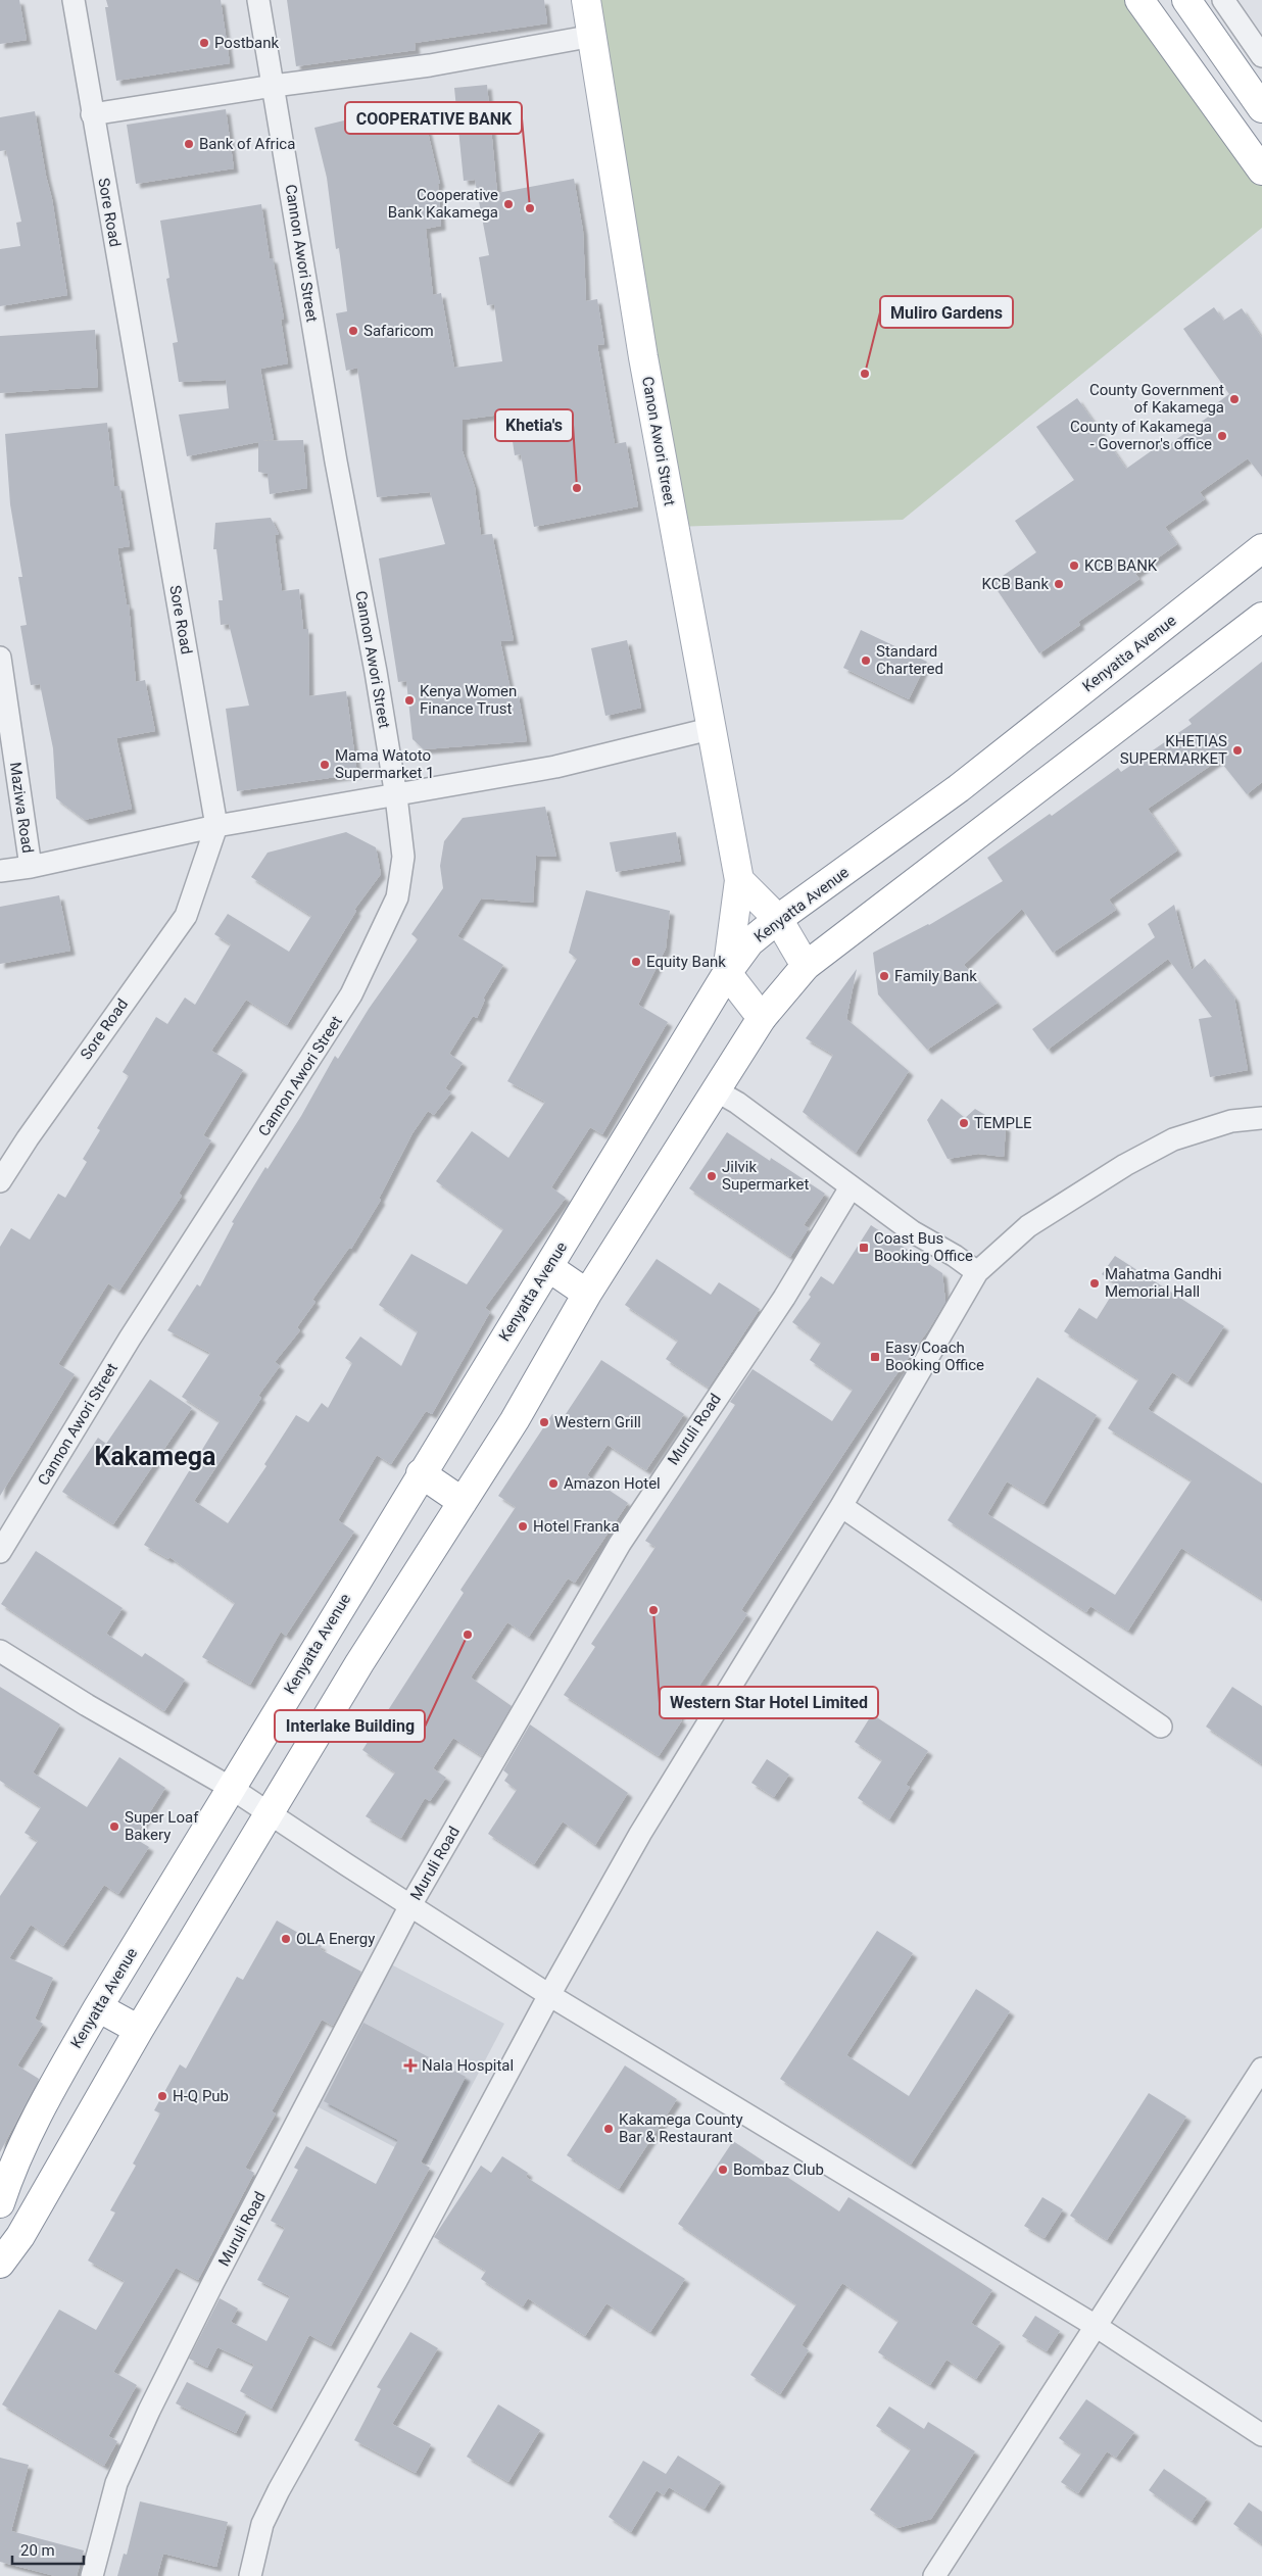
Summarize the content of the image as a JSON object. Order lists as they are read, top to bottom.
{
  "streets": {
    "main road": ["Canon Awori Street", "Kenyatta Avenue"],
    "street": [
      "Sore Road",
      "Cannon Awori Street",
      "Maziwa Road",
      "Muruli Road"
    ]
  },
  "crossings": [
    ["Canon Awori Street", "Kenyatta Avenue"]
  ],
  "districts": ["Kakamega"],
  "places": {
    "other": [
      "Postbank",
      "Bank of Africa",
      "Cooperative Bank Kakamega",
      "COOPERATIVE BANK",
      "Safaricom",
      "Muliro Gardens",
      "County Government of Kakamega",
      "County of Kakamega - Governor's office",
      "Khetia's",
      "KCB BANK",
      "KCB Bank",
      "Standard Chartered",
      "Kenya Women Finance Trust",
      "KHETIAS SUPERMARKET",
      "Mama Watoto Supermarket 1",
      "Equity Bank",
      "Family Bank",
      "TEMPLE",
      "Jilvik Supermarket",
      "Mahatma Gandhi Memorial Hall",
      "Western Grill",
      "Amazon Hotel",
      "Hotel Franka",
      "Western Star Hotel Limited",
      "Interlake Building",
      "Super Loaf Bakery",
      "OLA Energy",
      "H-Q Pub",
      "Kakamega County Bar & Restaurant",
      "Bombaz Club"
    ],
    "transit": ["Coast Bus Booking Office", "Easy Coach Booking Office"],
    "health": ["Nala Hospital"]
  },
  "scale_bar": "20 m"
}
